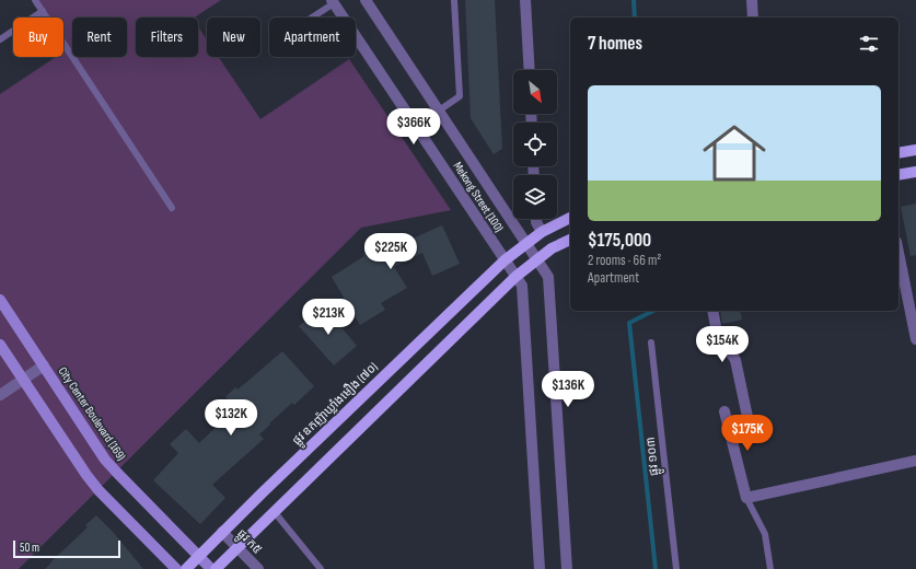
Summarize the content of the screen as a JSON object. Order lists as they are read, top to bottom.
{
  "streets": {
    "main road": ["ផ្លូវ ឧកញ៉ាឃ្លាំងមឿង (៧០)", "City Center Boulevard (169)"],
    "street": ["Mekong Street (100)", "ផ្លូវ ក៥"],
    "lane": ["ផ្លូវ ១០៣"]
  },
  "crossings": [
    ["Mekong Street (100)", "ផ្លូវ ឧកញ៉ាឃ្លាំងមឿង (៧០)"],
    ["ផ្លូវ ឧកញ៉ាឃ្លាំងមឿង (៧០)", "City Center Boulevard (169)"],
    ["ផ្លូវ ឧកញ៉ាឃ្លាំងមឿង (៧០)", "ផ្លូវ ក៥"]
  ],
  "scale_bar": "50 m",
  "north": "bottom right",
  "page": {
    "chip": [
      "Buy",
      "Rent",
      "Filters",
      "New",
      "Apartment"
    ],
    "heading": "7 homes",
    "list": [
      {
        "name": "$175,000",
        "note": "2 rooms · 66 m² · Apartment"
      }
    ],
    "price": [
      "$366K",
      "$225K",
      "$213K",
      "$154K",
      "$136K",
      "$132K",
      "$175K"
    ],
    "scale": "50 m"
  }
}
